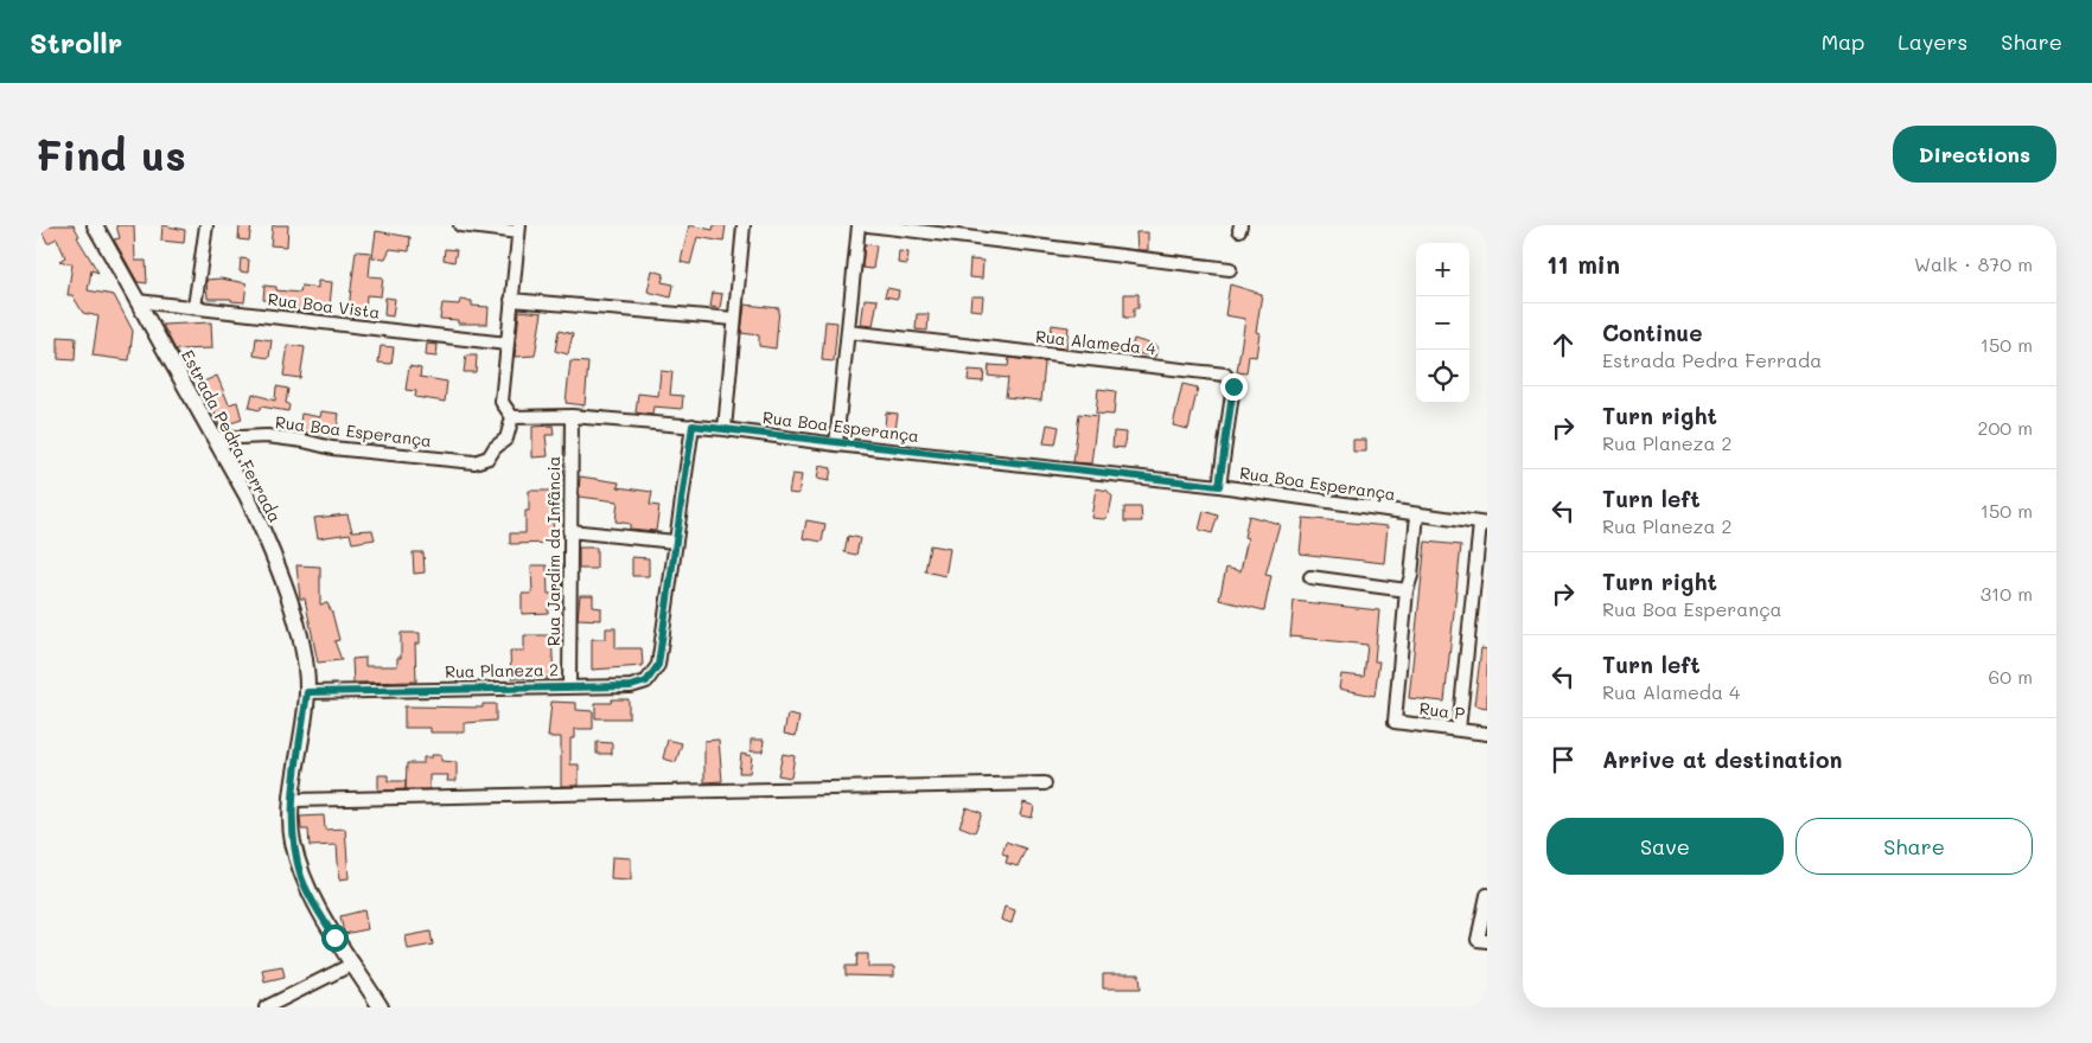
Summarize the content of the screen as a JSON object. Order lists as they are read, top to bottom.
{
  "streets": {
    "street": [
      "Rua Boa Vista",
      "Rua Alameda 4",
      "Rua Boa Esperança",
      "Estrada Pedra Ferrada",
      "Rua Jardim da Infância",
      "Rua Planeza 2",
      "Rua P"
    ]
  },
  "crossings": [
    ["Rua Boa Vista", "Estrada Pedra Ferrada"],
    ["Rua Alameda 4", "Rua Boa Esperança"],
    ["Rua Boa Esperança", "Estrada Pedra Ferrada"],
    ["Rua Boa Esperança", "Rua Jardim da Infância"],
    ["Rua Boa Esperança", "Rua Planeza 2"],
    ["Estrada Pedra Ferrada", "Rua Planeza 2"],
    ["Rua Jardim da Infância", "Rua Planeza 2"]
  ],
  "page": {
    "header": "Strollr",
    "nav": ["Map", "Layers", "Share"],
    "buttons": [
      "Directions",
      ["Save", "Share"]
    ],
    "title": "Find us",
    "heading": ["11 min", "Walk · 870 m"],
    "map_buttons": ["+", "−"],
    "list": [
      ["Continue", "Estrada Pedra Ferrada", "150 m"],
      ["Turn right", "Rua Planeza 2", "200 m"],
      ["Turn left", "Rua Planeza 2", "150 m"],
      ["Turn right", "Rua Boa Esperança", "310 m"],
      ["Turn left", "Rua Alameda 4", "60 m"],
      "Arrive at destination"
    ]
  }
}
